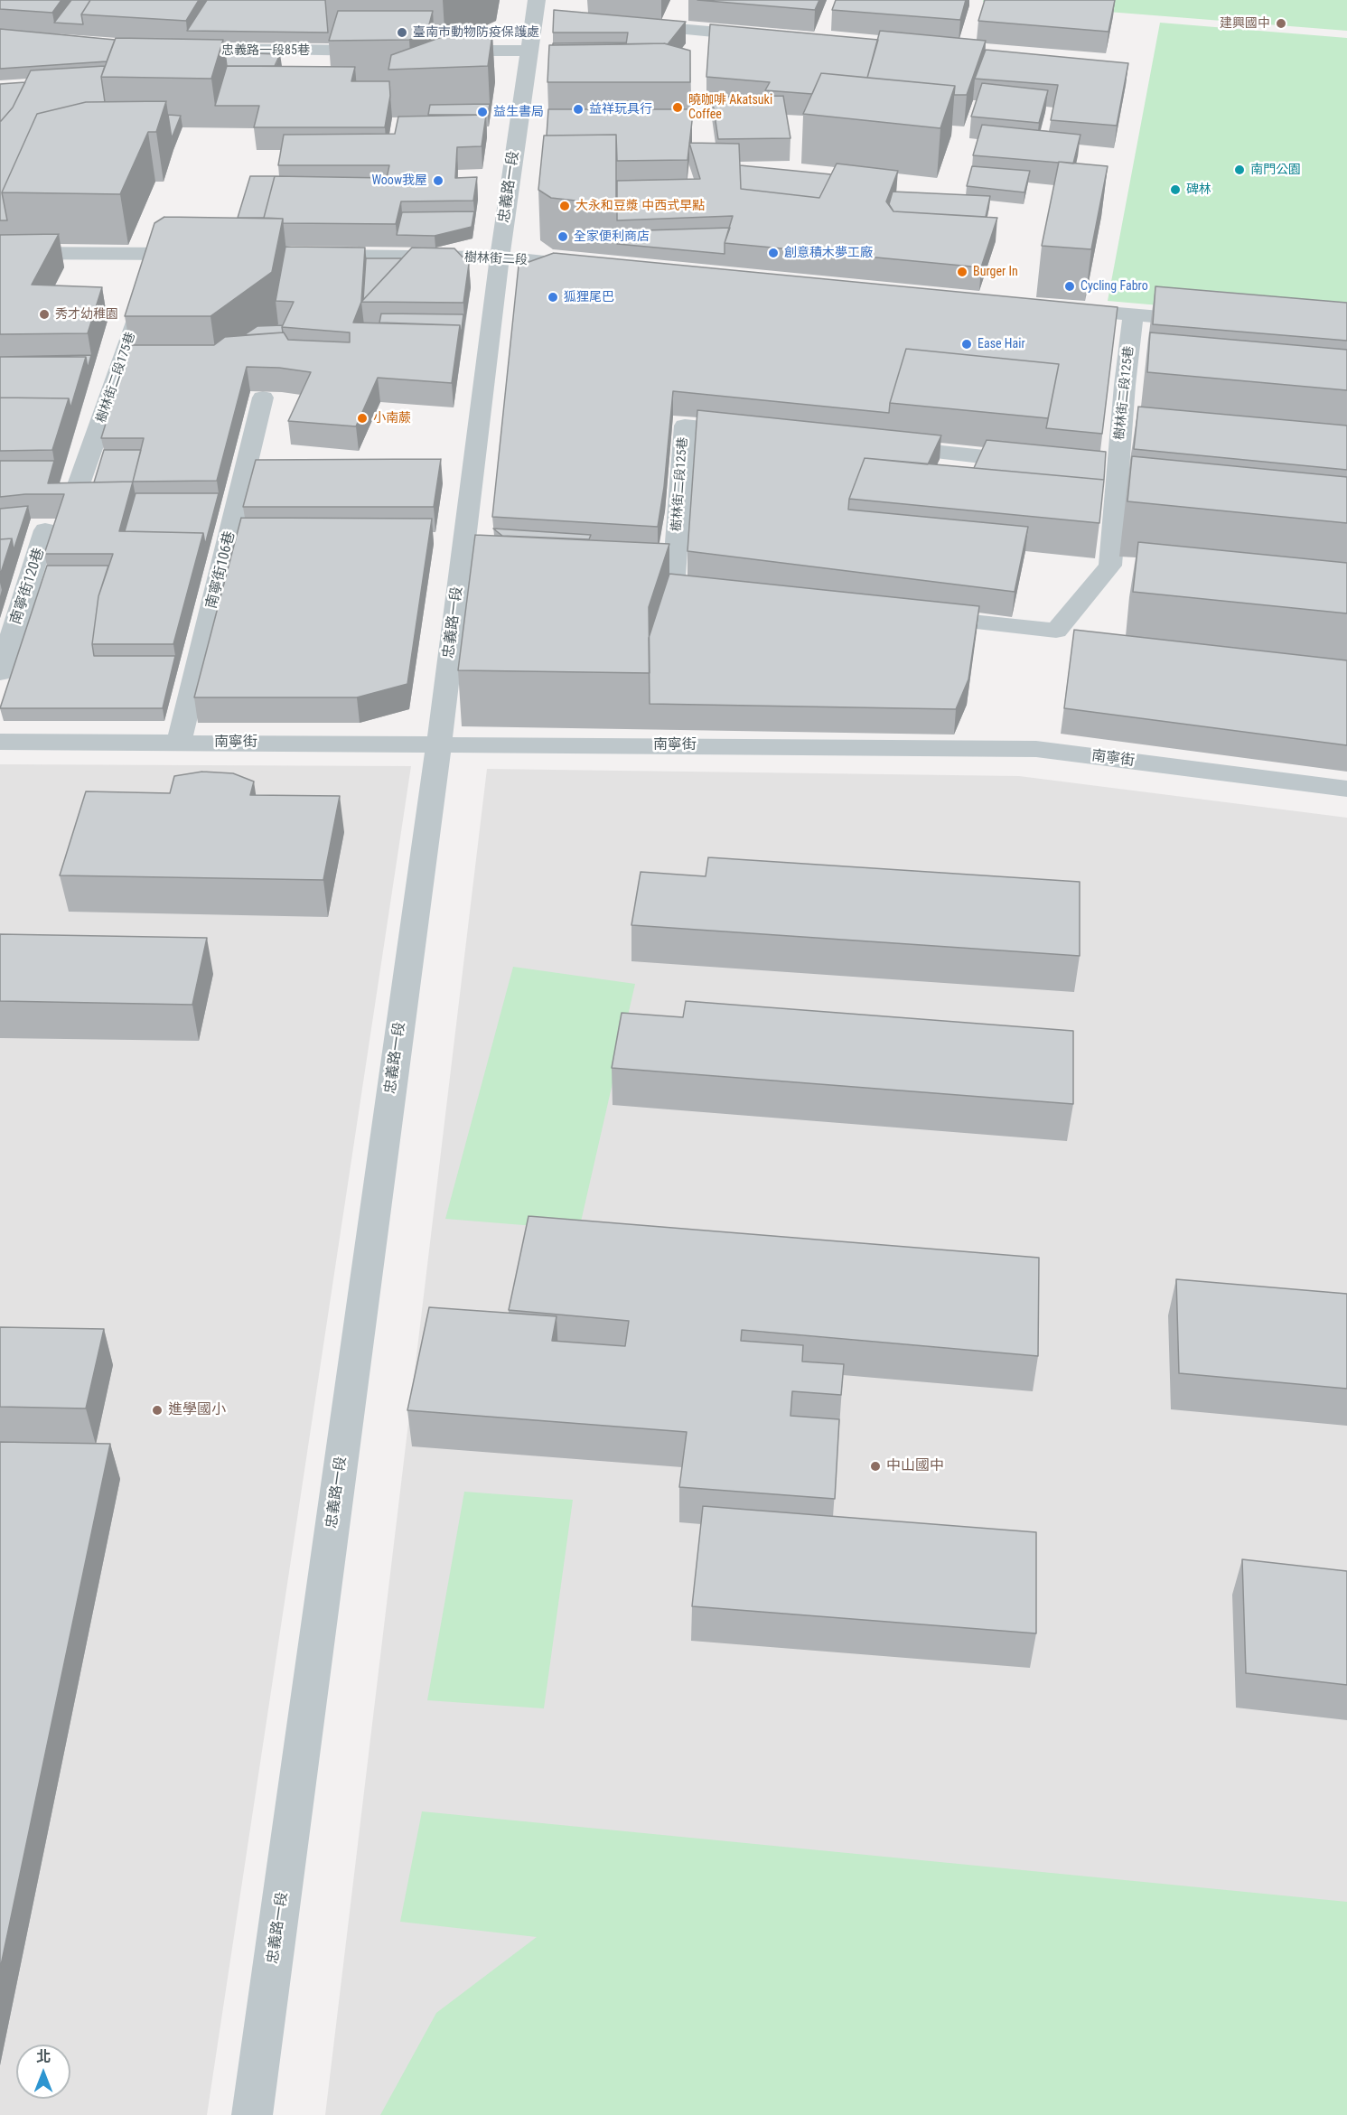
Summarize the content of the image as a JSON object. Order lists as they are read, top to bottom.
{
  "streets": {
    "street": [
      "忠義路一段85巷",
      "忠義路一段",
      "樹林街二段",
      "樹林街二段175巷",
      "樹林街二段125巷",
      "南寧街106巷",
      "南寧街120巷",
      "南寧街"
    ]
  },
  "crossings": [
    ["忠義路一段", "樹林街二段"],
    ["忠義路一段", "南寧街"],
    ["南寧街106巷", "南寧街"]
  ],
  "places": [
    "建興國中",
    "臺南市動物防疫保護處",
    "曉咖啡 Akatsuki Coffee",
    "益祥玩具行",
    "益生書局",
    "南門公園",
    "Woow我屋",
    "碑林",
    "大永和豆漿 中西式早點",
    "全家便利商店",
    "創意積木夢工廠",
    "Burger In",
    "Cycling Fabro",
    "狐狸尾巴",
    "秀才幼稚園",
    "Ease Hair",
    "小南蕨",
    "進學國小",
    "中山國中"
  ],
  "north": "top"
}
